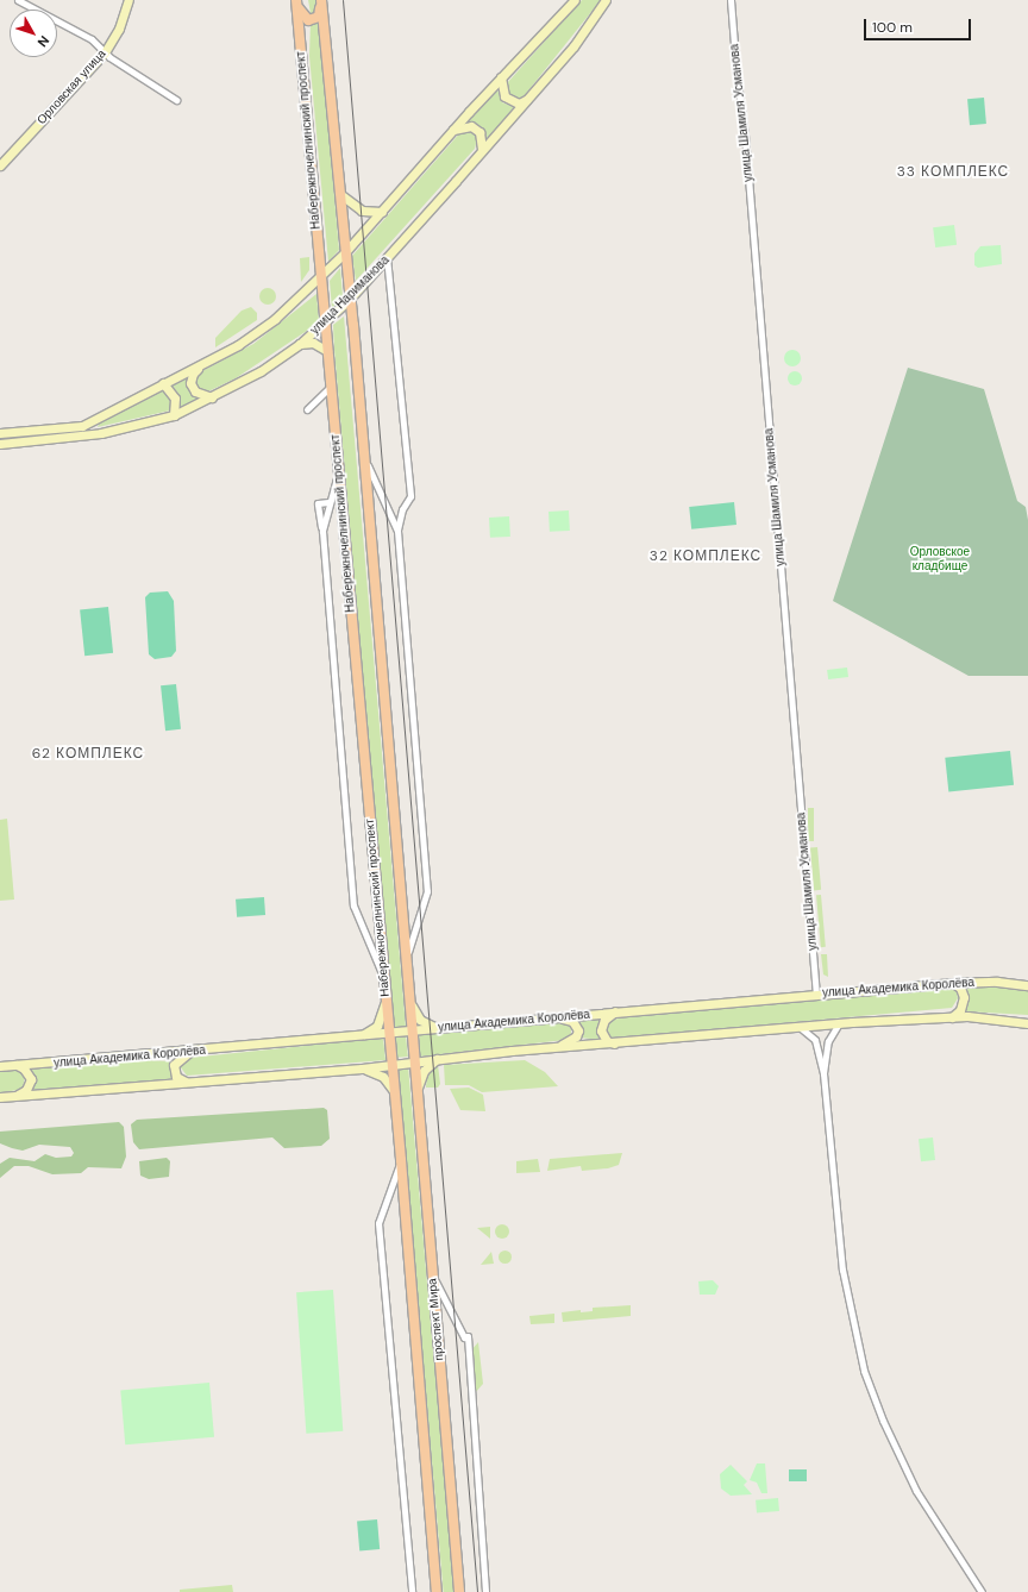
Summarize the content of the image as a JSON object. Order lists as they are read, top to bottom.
{
  "streets": {
    "main road": ["Набережночелнинский проспект", "проспект Мира"],
    "street": [
      "Орловская улица",
      "улица Шамиля Усманова",
      "улица Нариманова",
      "улица Академика Королёва"
    ]
  },
  "crossings": [
    ["улица Шамиля Усманова", "улица Академика Королёва"],
    ["Набережночелнинский проспект", "улица Нариманова"],
    ["Набережночелнинский проспект", "улица Академика Королёва"],
    ["Набережночелнинский проспект", "проспект Мира"]
  ],
  "districts": ["33 КОМПЛЕКС", "32 КОМПЛЕКС", "62 КОМПЛЕКС"],
  "parks": ["Орловское кладбище"],
  "scale_bar": "100 m",
  "north": "bottom right"
}
